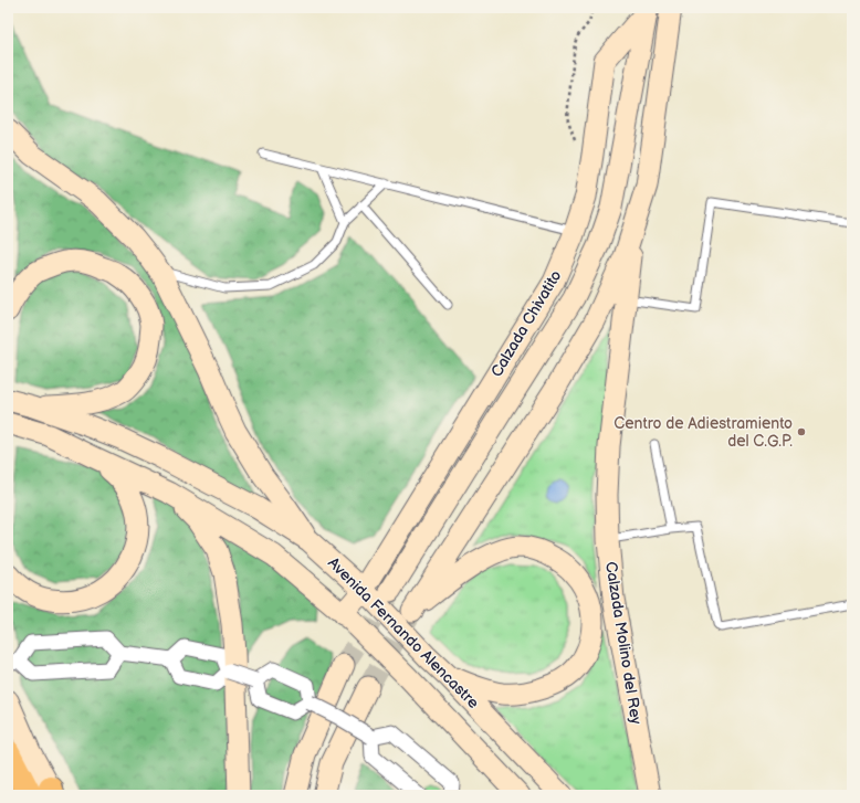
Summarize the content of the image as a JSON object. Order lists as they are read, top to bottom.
{
  "streets": {
    "main road": ["Calzada Chivatito", "Avenida Fernando Alencastre", "Calzada Molino del Rey"]
  },
  "crossings": [
    ["Calzada Chivatito", "Avenida Fernando Alencastre"]
  ],
  "places": ["Centro de Adiestramiento del C.G.P."]
}
